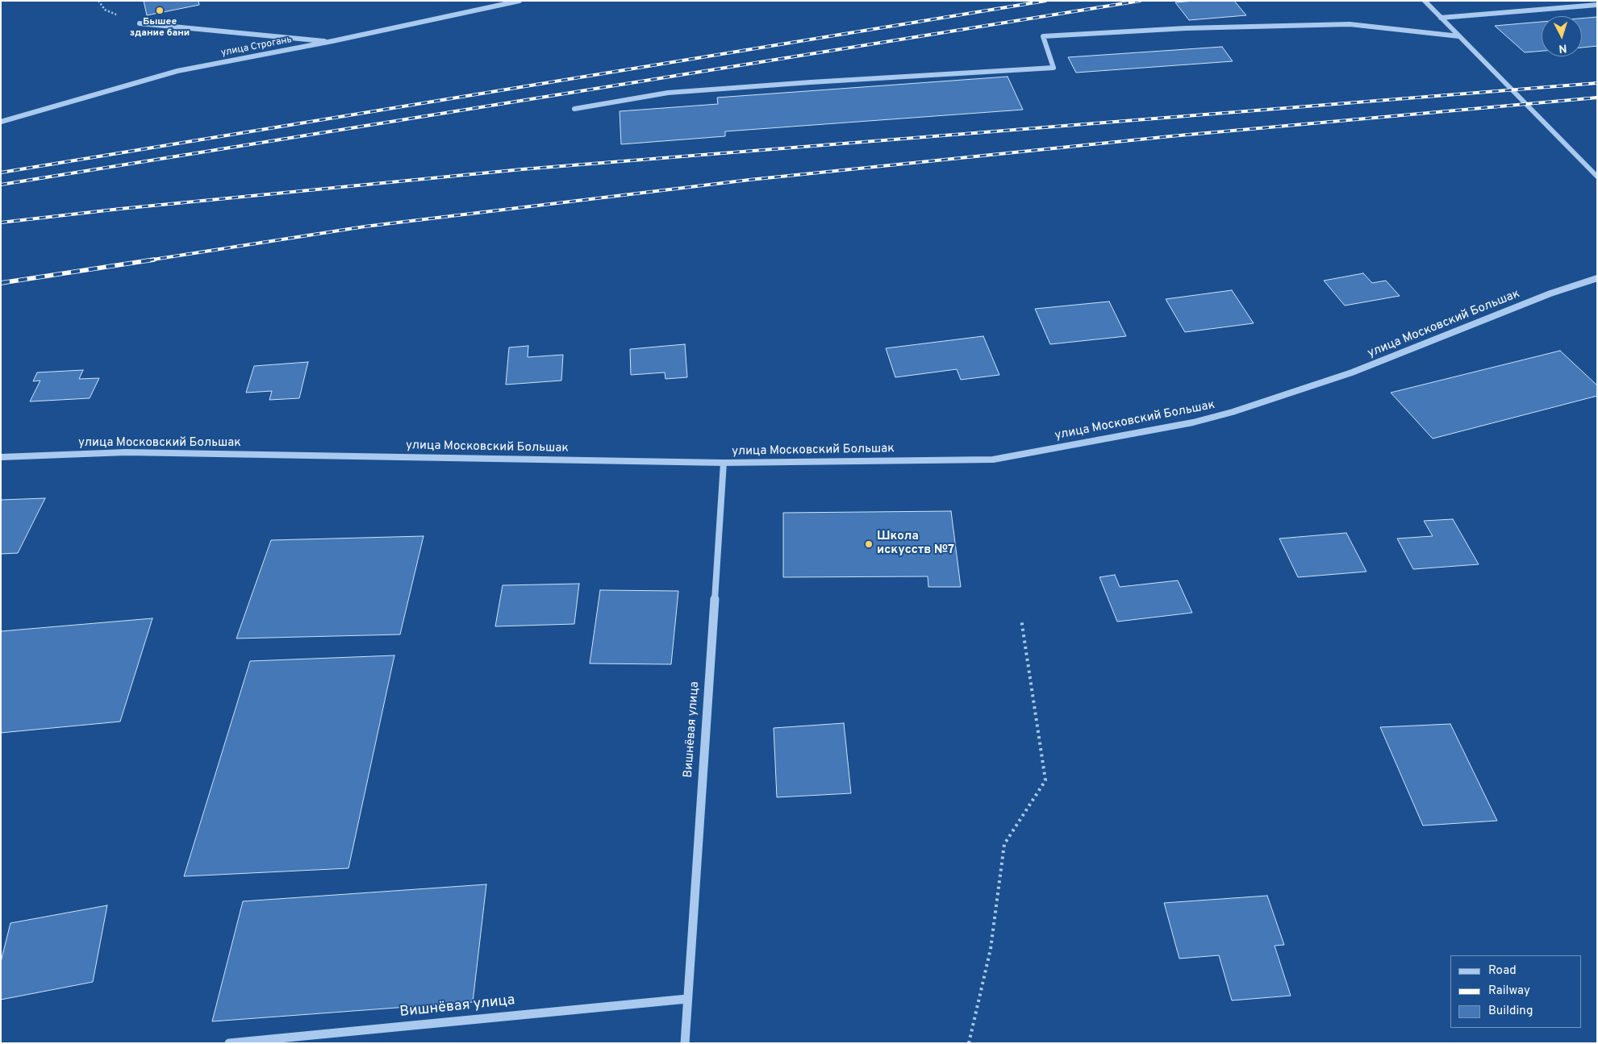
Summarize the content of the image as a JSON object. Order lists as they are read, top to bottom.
{
  "streets": {
    "street": ["улица Строгань", "улица Московский Большак", "Вишнёвая улица"]
  },
  "crossings": [
    ["улица Московский Большак", "Вишнёвая улица"]
  ],
  "places": ["Бышее здание бани", "Школа искусств №7"],
  "legend": ["Road", "Railway", "Building"],
  "north": "bottom"
}
